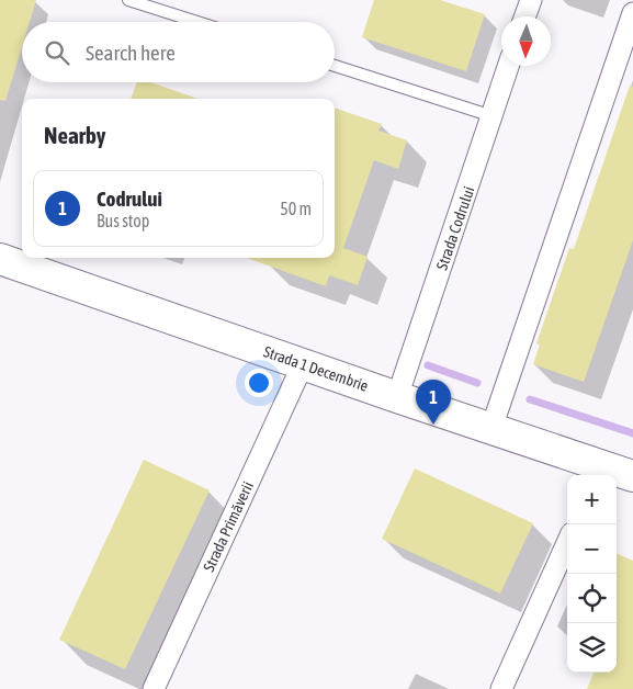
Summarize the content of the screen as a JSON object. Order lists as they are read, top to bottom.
{
  "streets": {
    "main road": ["Strada 1 Decembrie"],
    "street": ["Strada Codrului", "Strada Primăverii"]
  },
  "crossings": [
    ["Strada Codrului", "Strada 1 Decembrie"],
    ["Strada 1 Decembrie", "Strada Primăverii"]
  ],
  "north": "bottom",
  "page": {
    "search": "Search here",
    "heading": "Nearby",
    "list": [
      {
        "mark": "1",
        "name": "Codrului",
        "note": "Bus stop",
        "value": "50 m"
      }
    ],
    "pins": "1",
    "map_buttons": ["+", "−"]
  }
}
